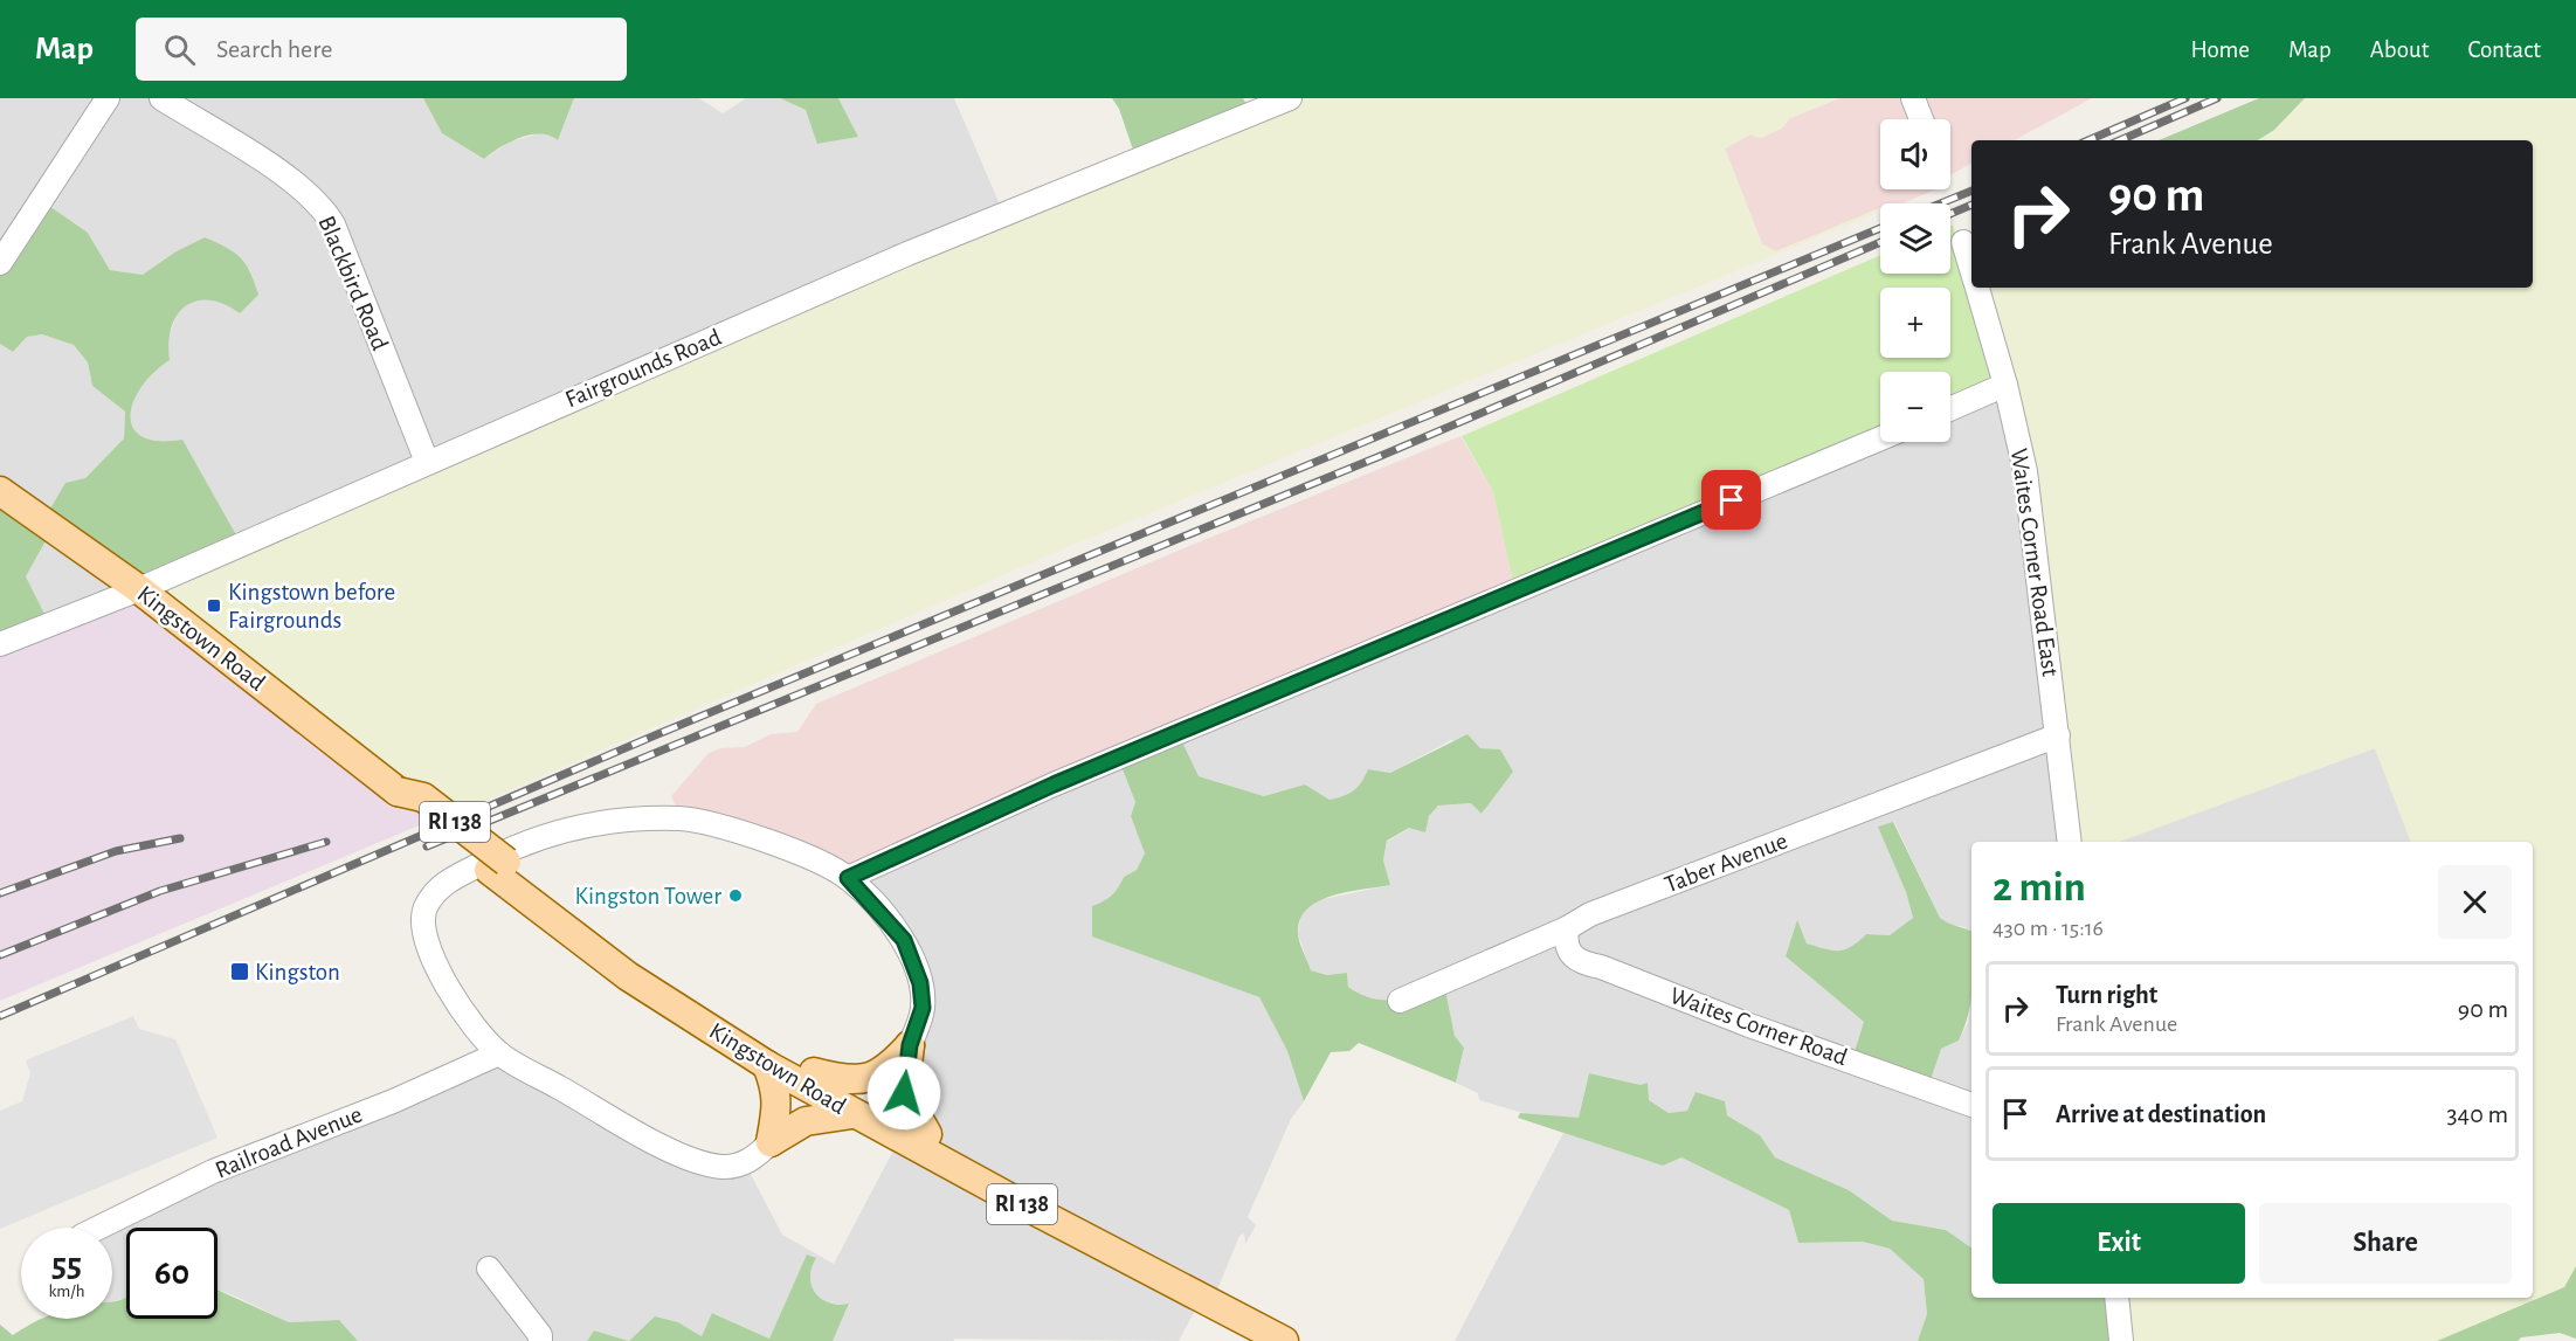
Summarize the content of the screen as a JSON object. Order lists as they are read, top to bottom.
{
  "streets": {
    "main road": ["Kingstown Road", "RI 138"],
    "street": [
      "Blackbird Road",
      "Fairgrounds Road",
      "Waites Corner Road East",
      "Taber Avenue",
      "Waites Corner Road",
      "Railroad Avenue"
    ]
  },
  "crossings": [
    ["Blackbird Road", "Fairgrounds Road"],
    ["Fairgrounds Road", "Kingstown Road"],
    ["Waites Corner Road East", "Taber Avenue"],
    ["Taber Avenue", "Waites Corner Road"]
  ],
  "places": {
    "transit": ["Kingstown before Fairgrounds", "Kingston"],
    "other": ["Kingston Tower"]
  },
  "page": {
    "header": "Map",
    "search": "Search here",
    "nav": [
      "Home",
      "Map",
      "About",
      "Contact"
    ],
    "map_buttons": ["+", "−"],
    "turn": ["90 m", "Frank Avenue"],
    "heading": ["2 min", "430 m · 15:16"],
    "list": [
      {
        "name": "Turn right",
        "note": "Frank Avenue",
        "value": "90 m"
      },
      {
        "name": "Arrive at destination",
        "value": "340 m"
      }
    ],
    "buttons": ["Exit", "Share"],
    "speed": "55 km/h",
    "limit": "60"
  }
}
